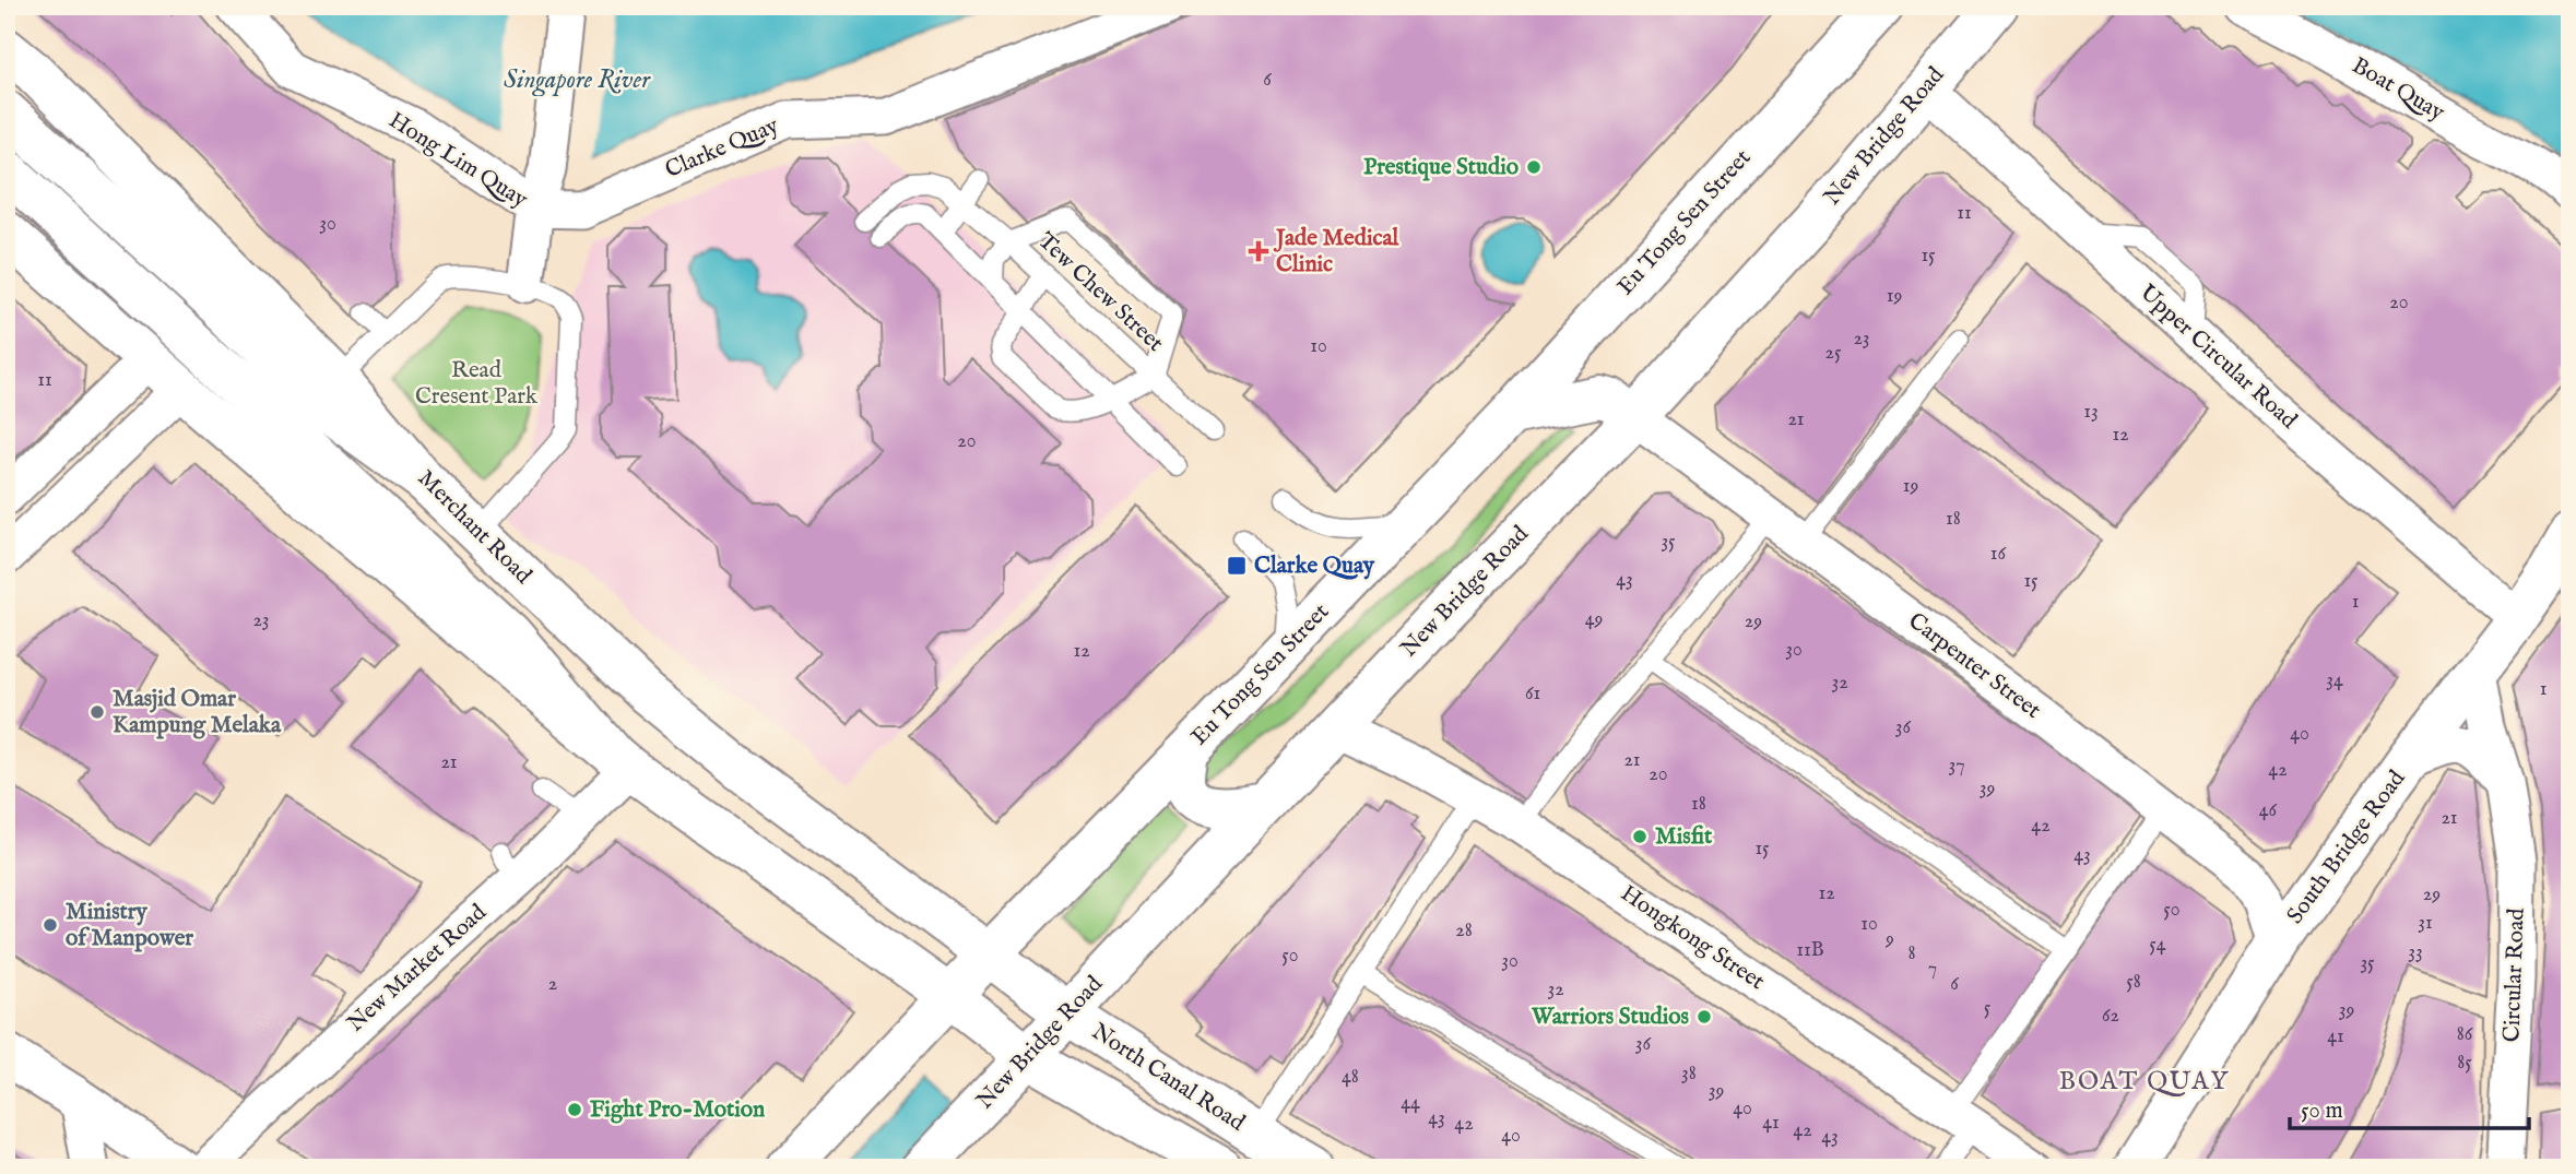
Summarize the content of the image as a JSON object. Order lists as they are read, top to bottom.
{
  "streets": {
    "main road": [
      "New Bridge Road",
      "Eu Tong Sen Street",
      "Merchant Road",
      "South Bridge Road",
      "North Canal Road"
    ],
    "street": [
      "Boat Quay",
      "Clarke Quay",
      "Hong Lim Quay",
      "Upper Circular Road",
      "Carpenter Street",
      "Hongkong Street",
      "New Market Road",
      "Circular Road"
    ],
    "lane": ["Tew Chew Street"]
  },
  "crossings": [
    ["New Bridge Road", "Upper Circular Road"],
    ["New Bridge Road", "Carpenter Street"],
    ["New Bridge Road", "Hongkong Street"],
    ["New Bridge Road", "North Canal Road"],
    ["Clarke Quay", "Hong Lim Quay"],
    ["Eu Tong Sen Street", "Merchant Road"],
    ["Eu Tong Sen Street", "North Canal Road"],
    ["Upper Circular Road", "South Bridge Road"],
    ["Merchant Road", "North Canal Road"],
    ["Carpenter Street", "South Bridge Road"],
    ["South Bridge Road", "Circular Road"]
  ],
  "districts": ["BOAT QUAY"],
  "water": ["Singapore River"],
  "parks": ["Read Cresent Park"],
  "places": {
    "other": [
      "Prestique Studio",
      "Masjid Omar Kampung Melaka",
      "Misfit",
      "Ministry of Manpower",
      "Warriors Studios",
      "Fight Pro-Motion"
    ],
    "health": ["Jade Medical Clinic"],
    "transit": ["Clarke Quay"]
  },
  "house_numbers": [
    "6",
    "11",
    "30",
    "15",
    "19",
    "20",
    "23",
    "10",
    "25",
    "11",
    "13",
    "21",
    "12",
    "20",
    "19",
    "18",
    "35",
    "16",
    "43",
    "15",
    "1",
    "49",
    "23",
    "29",
    "30",
    "12",
    "34",
    "32",
    "1",
    "61",
    "36",
    "40",
    "21",
    "21",
    "37",
    "42",
    "20",
    "39",
    "18",
    "46",
    "21",
    "42",
    "15",
    "43",
    "12",
    "29",
    "50",
    "31",
    "10",
    "28",
    "9",
    "54",
    "11B",
    "33",
    "8",
    "50",
    "30",
    "35",
    "7",
    "58",
    "2",
    "6",
    "32",
    "5",
    "39",
    "62",
    "86",
    "41",
    "36",
    "85",
    "38",
    "48",
    "39",
    "44",
    "40",
    "43",
    "41",
    "42",
    "42",
    "40",
    "43"
  ],
  "scale_bar": "50 m"
}
